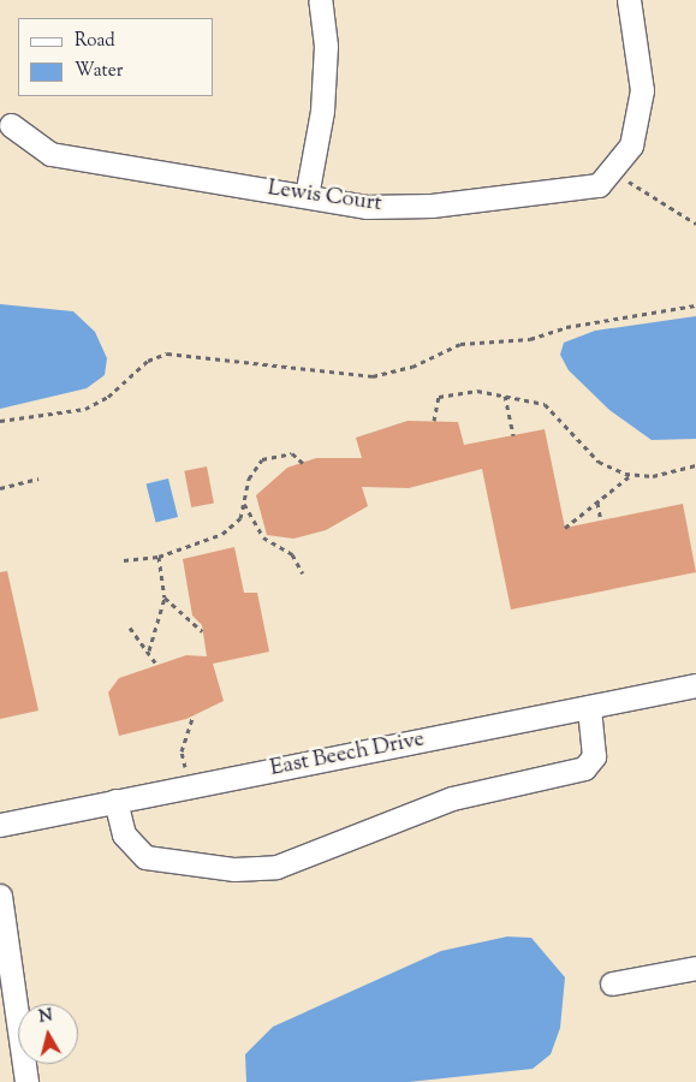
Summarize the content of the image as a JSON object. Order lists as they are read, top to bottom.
{
  "streets": {
    "street": ["Lewis Court", "East Beech Drive"]
  },
  "legend": ["Road", "Water"],
  "north": "top"
}
